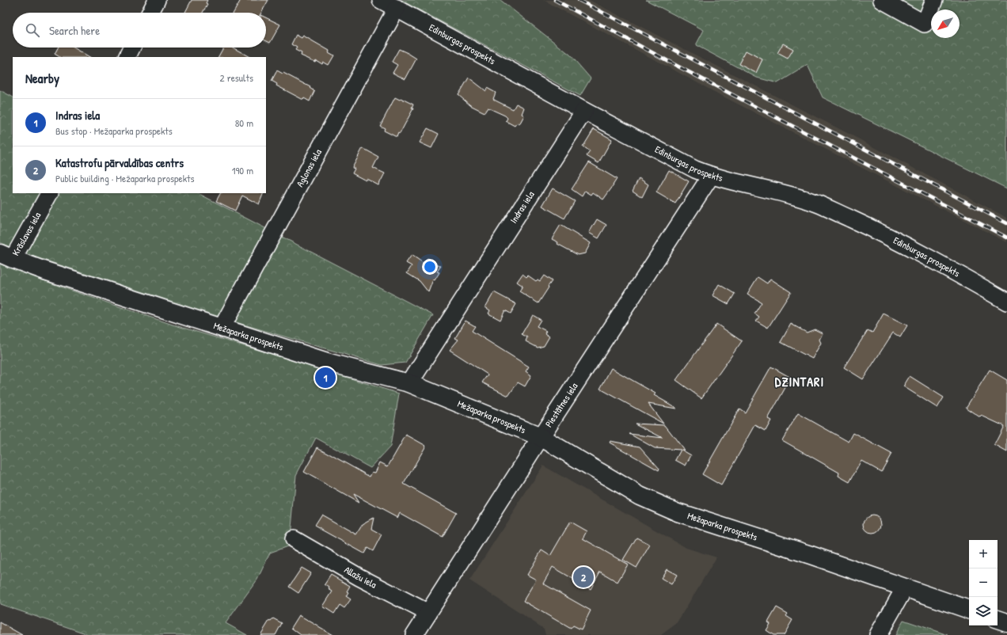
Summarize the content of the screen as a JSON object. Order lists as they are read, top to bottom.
{
  "streets": {
    "main road": ["Mežaparka prospekts"],
    "street": [
      "Edinburgas prospekts",
      "Aglonas iela",
      "Indras iela",
      "Krāslavas iela",
      "Piestātnes iela",
      "Allažu iela"
    ]
  },
  "crossings": [
    ["Edinburgas prospekts", "Aglonas iela"],
    ["Edinburgas prospekts", "Indras iela"],
    ["Edinburgas prospekts", "Piestātnes iela"],
    ["Aglonas iela", "Mežaparka prospekts"],
    ["Indras iela", "Mežaparka prospekts"],
    ["Krāslavas iela", "Mežaparka prospekts"],
    ["Mežaparka prospekts", "Piestātnes iela"],
    ["Piestātnes iela", "Allažu iela"]
  ],
  "districts": ["DZINTARI"],
  "north": "bottom left",
  "page": {
    "search": "Search here",
    "heading": ["Nearby", "2 results"],
    "list": [
      {
        "mark": "1",
        "name": "Indras iela",
        "note": "Bus stop · Mežaparka prospekts",
        "value": "80 m"
      },
      {
        "mark": "2",
        "name": "Katastrofu pārvaldības centrs",
        "note": "Public building · Mežaparka prospekts",
        "value": "190 m"
      }
    ],
    "pins": ["1", "2"],
    "map_buttons": ["+", "−"]
  }
}
